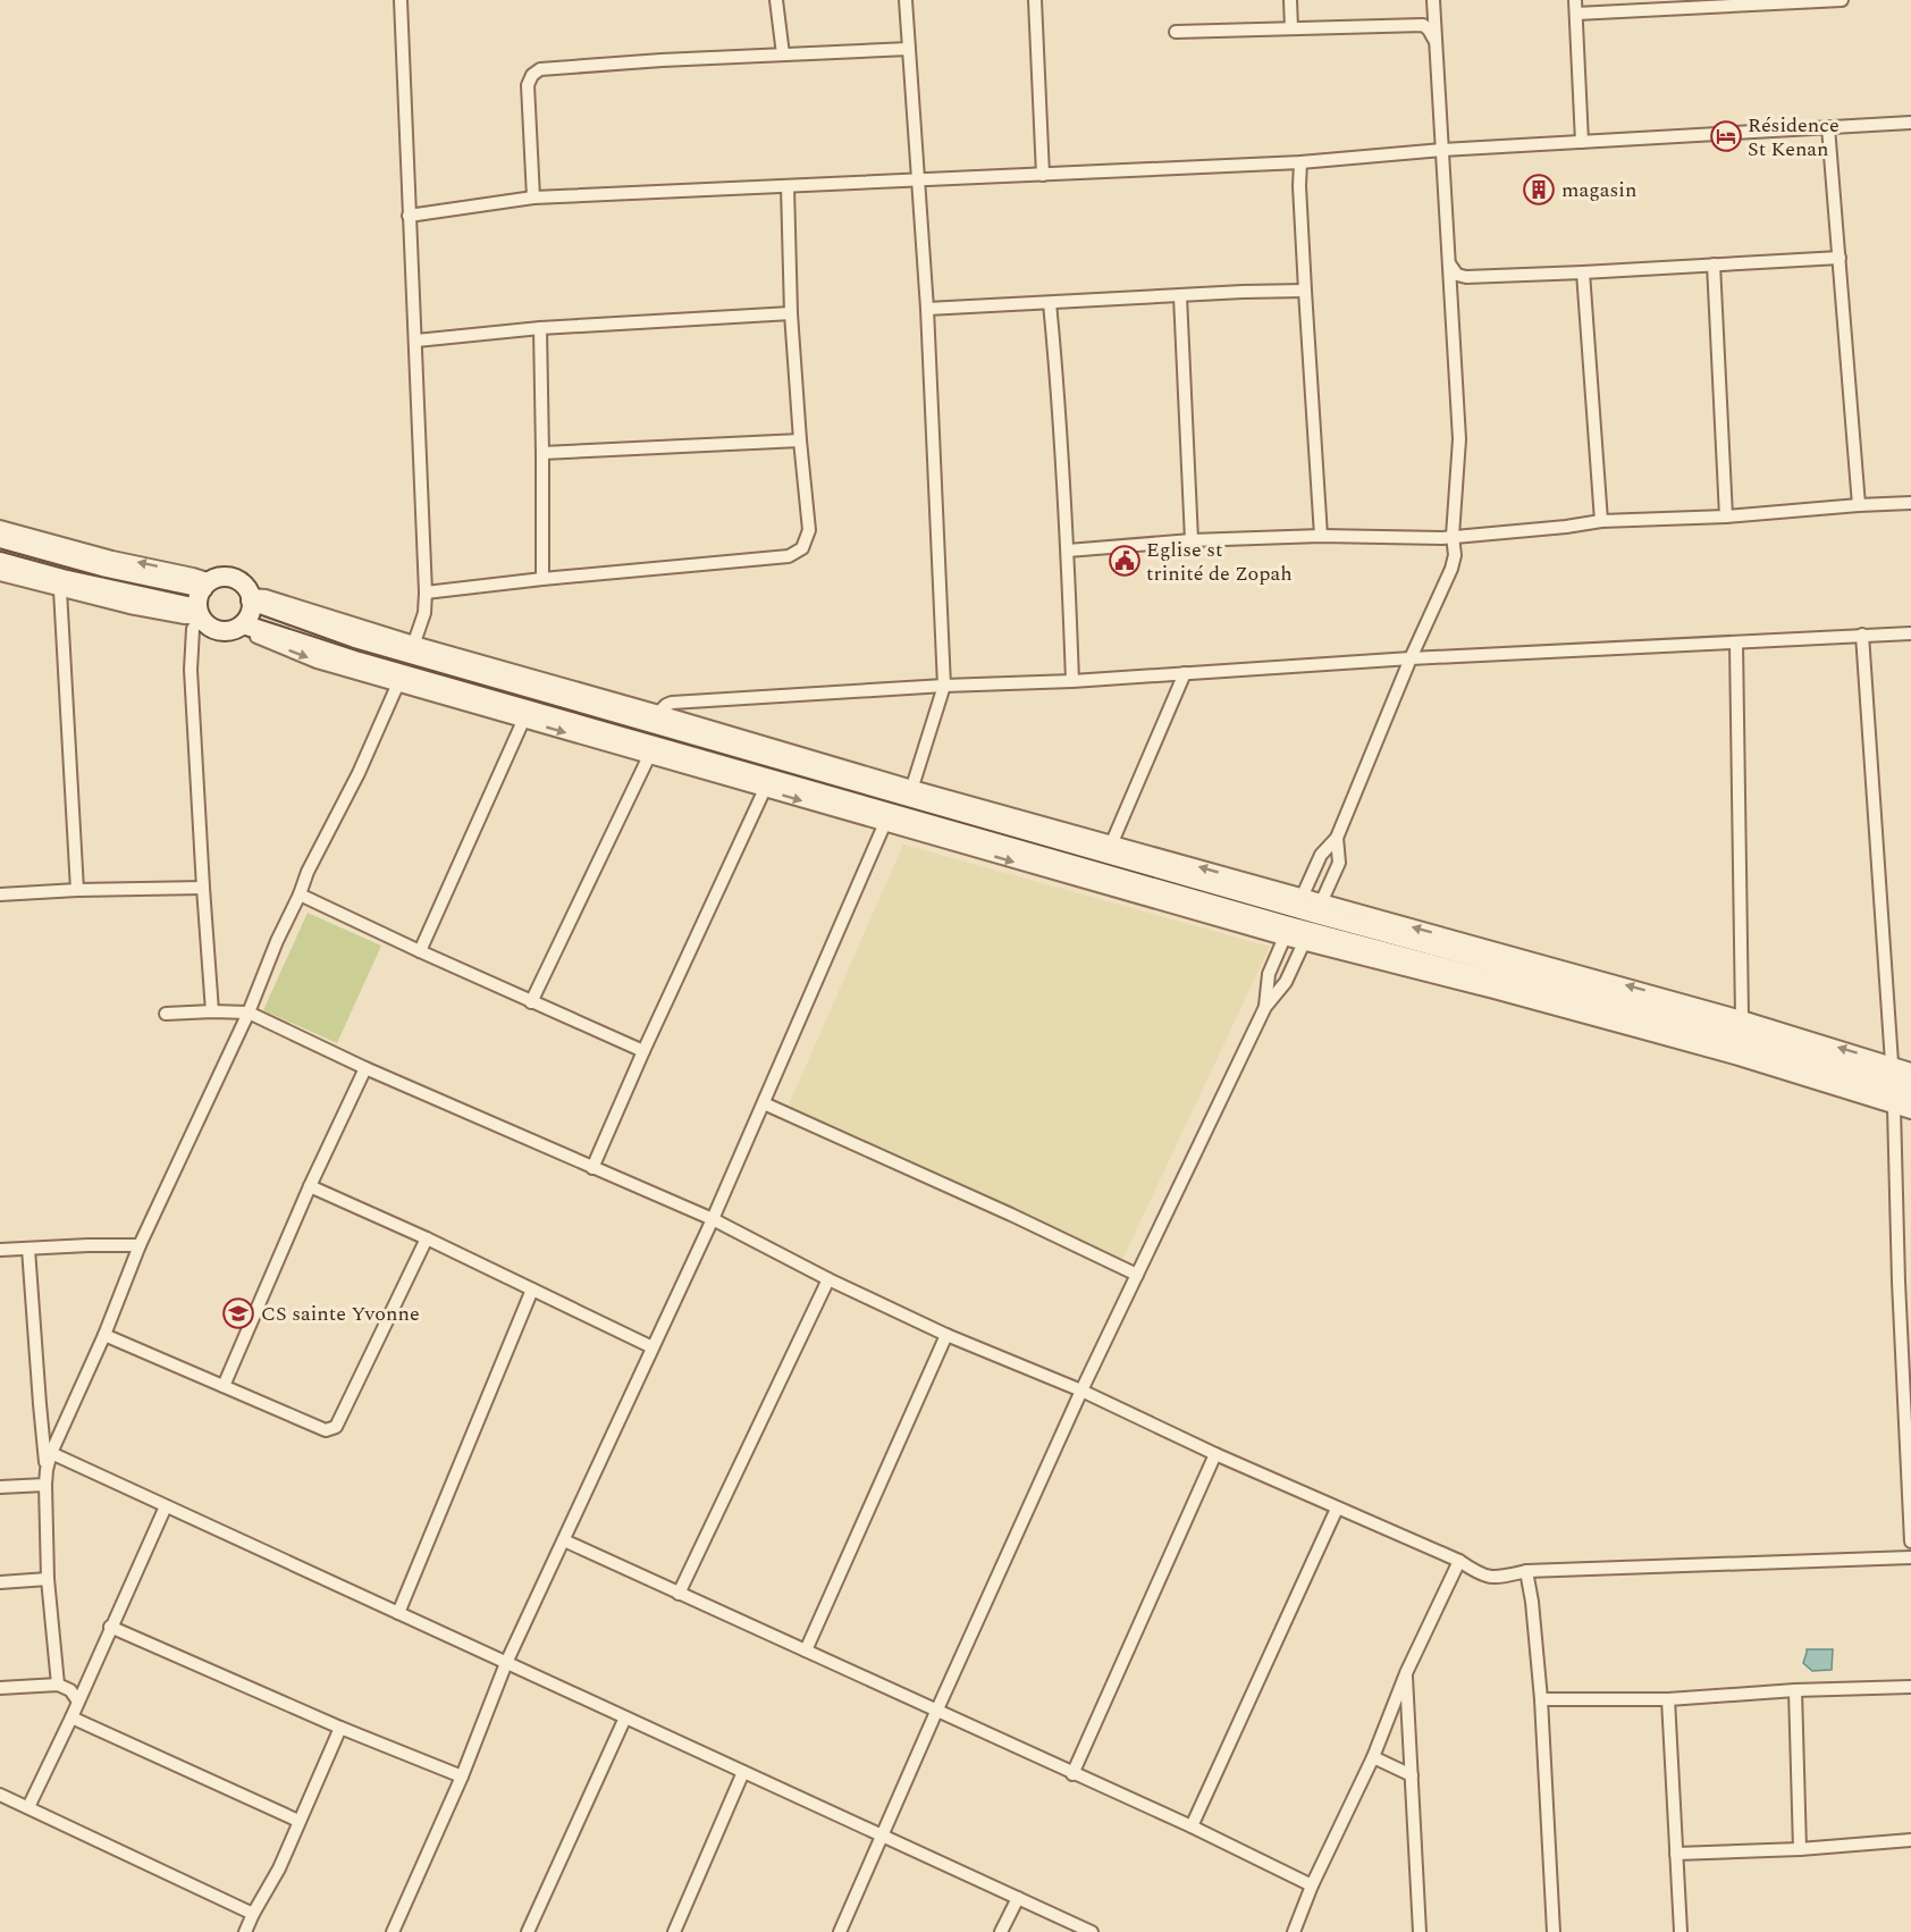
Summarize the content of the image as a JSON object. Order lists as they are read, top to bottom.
{
  "places": {
    "hotel": ["Résidence St Kenan"],
    "building": ["magasin"],
    "public building": ["Eglise st trinité de Zopah"],
    "school or university": ["CS sainte Yvonne"]
  }
}
